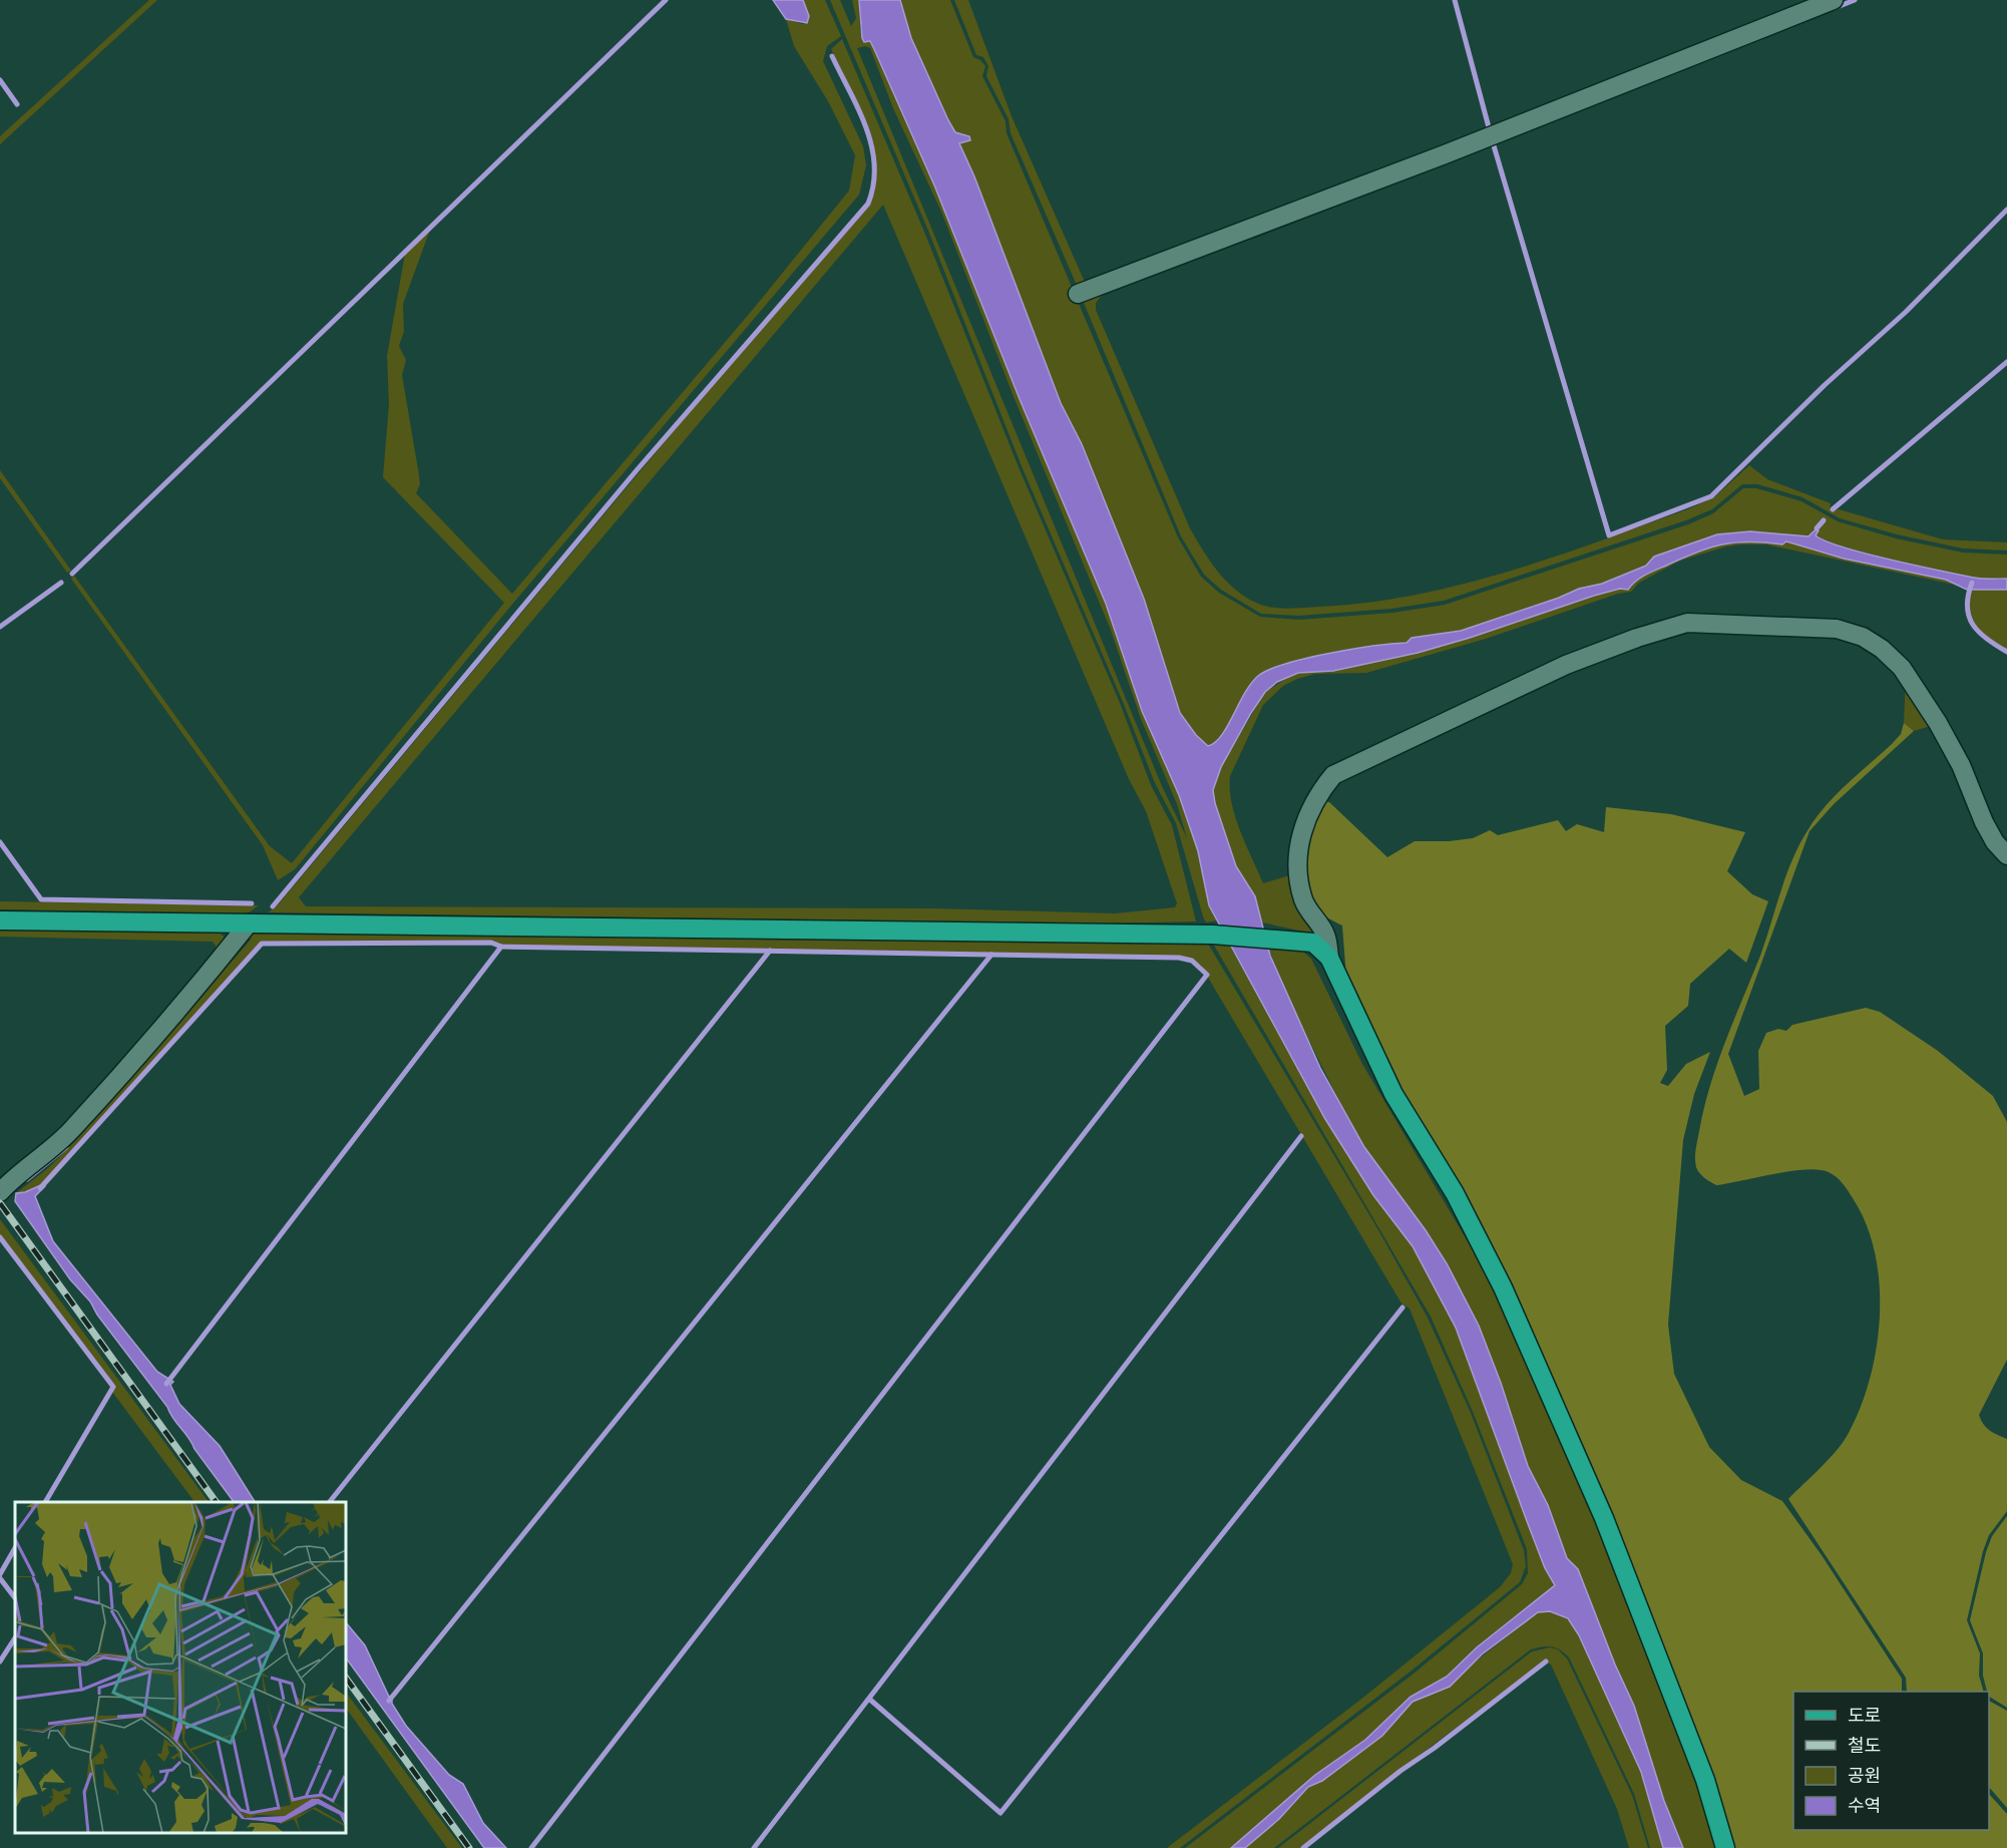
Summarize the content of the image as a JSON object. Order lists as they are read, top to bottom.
{
  "legend": [
    "도로",
    "철도",
    "공원",
    "수역"
  ]
}
